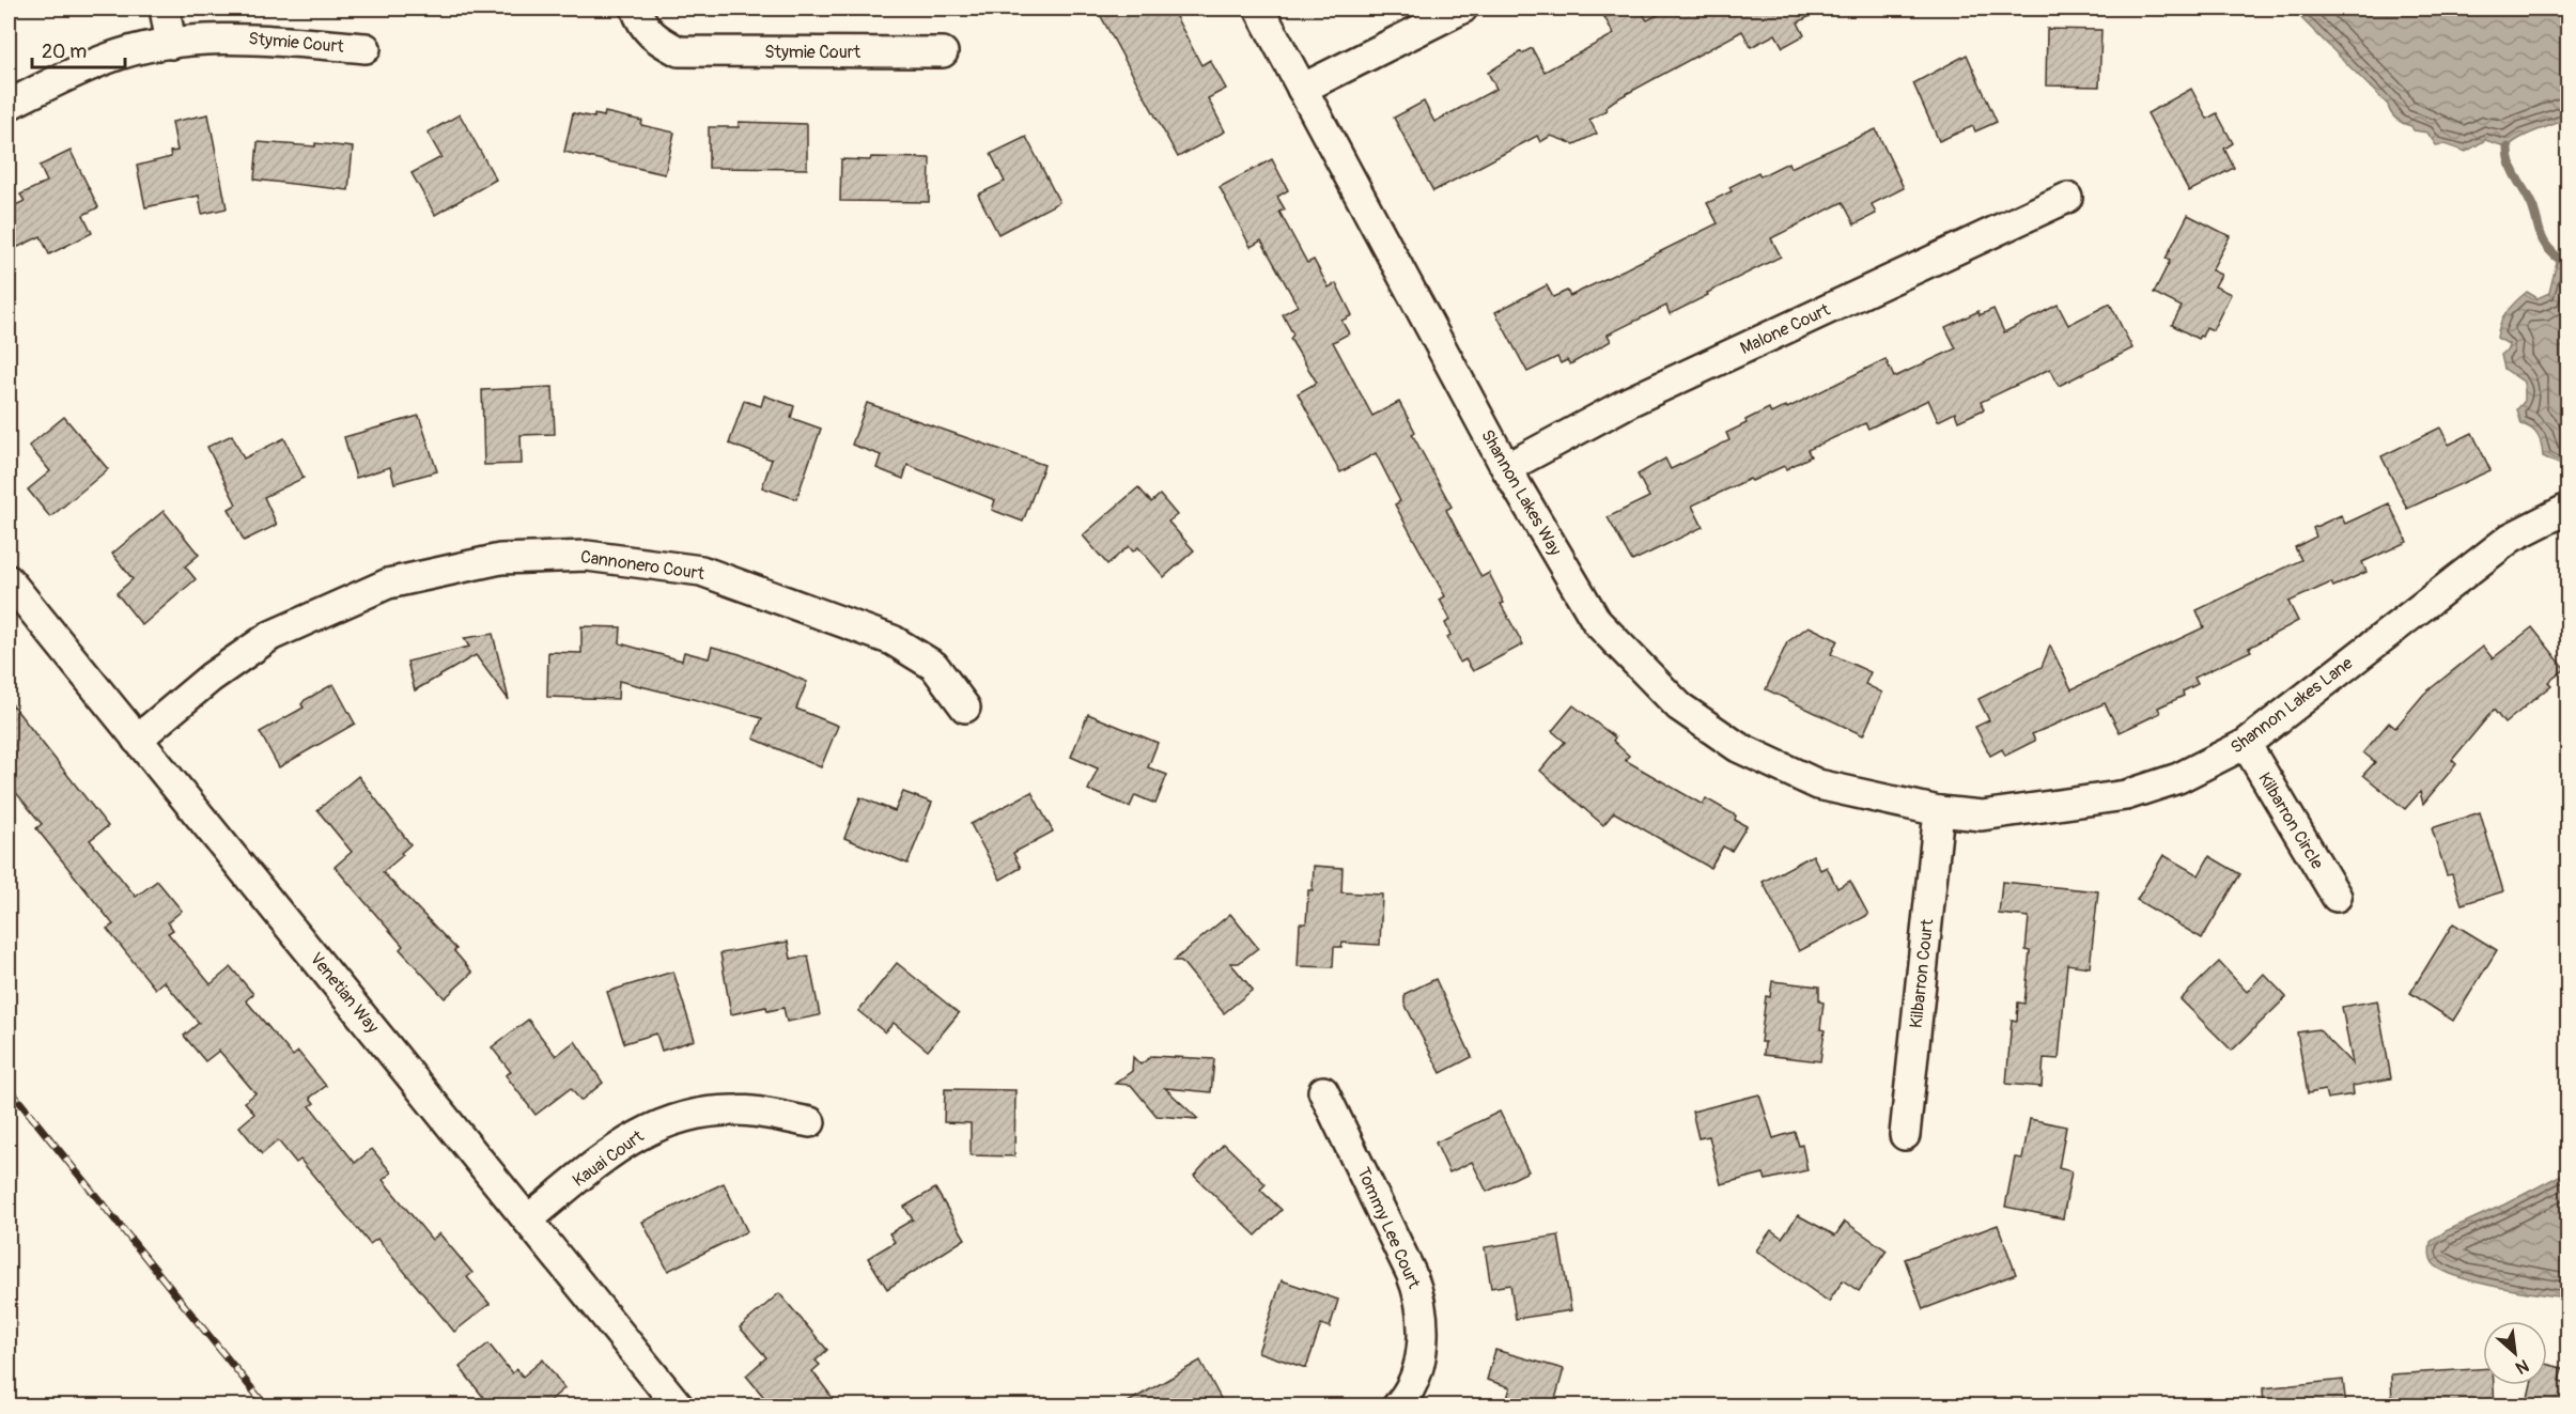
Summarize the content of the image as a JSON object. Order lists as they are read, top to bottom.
{
  "streets": {
    "street": [
      "Stymie Court",
      "Malone Court",
      "Shannon Lakes Way",
      "Cannonero Court",
      "Shannon Lakes Lane",
      "Kilbarron Circle",
      "Kilbarron Court",
      "Venetian Way",
      "Kauai Court",
      "Tommy Lee Court"
    ]
  },
  "crossings": [
    ["Malone Court", "Shannon Lakes Way"],
    ["Shannon Lakes Way", "Shannon Lakes Lane"],
    ["Shannon Lakes Way", "Kilbarron Court"],
    ["Cannonero Court", "Venetian Way"],
    ["Shannon Lakes Lane", "Kilbarron Circle"],
    ["Shannon Lakes Lane", "Kilbarron Court"],
    ["Venetian Way", "Kauai Court"]
  ],
  "scale_bar": "20 m",
  "north": "bottom right"
}
